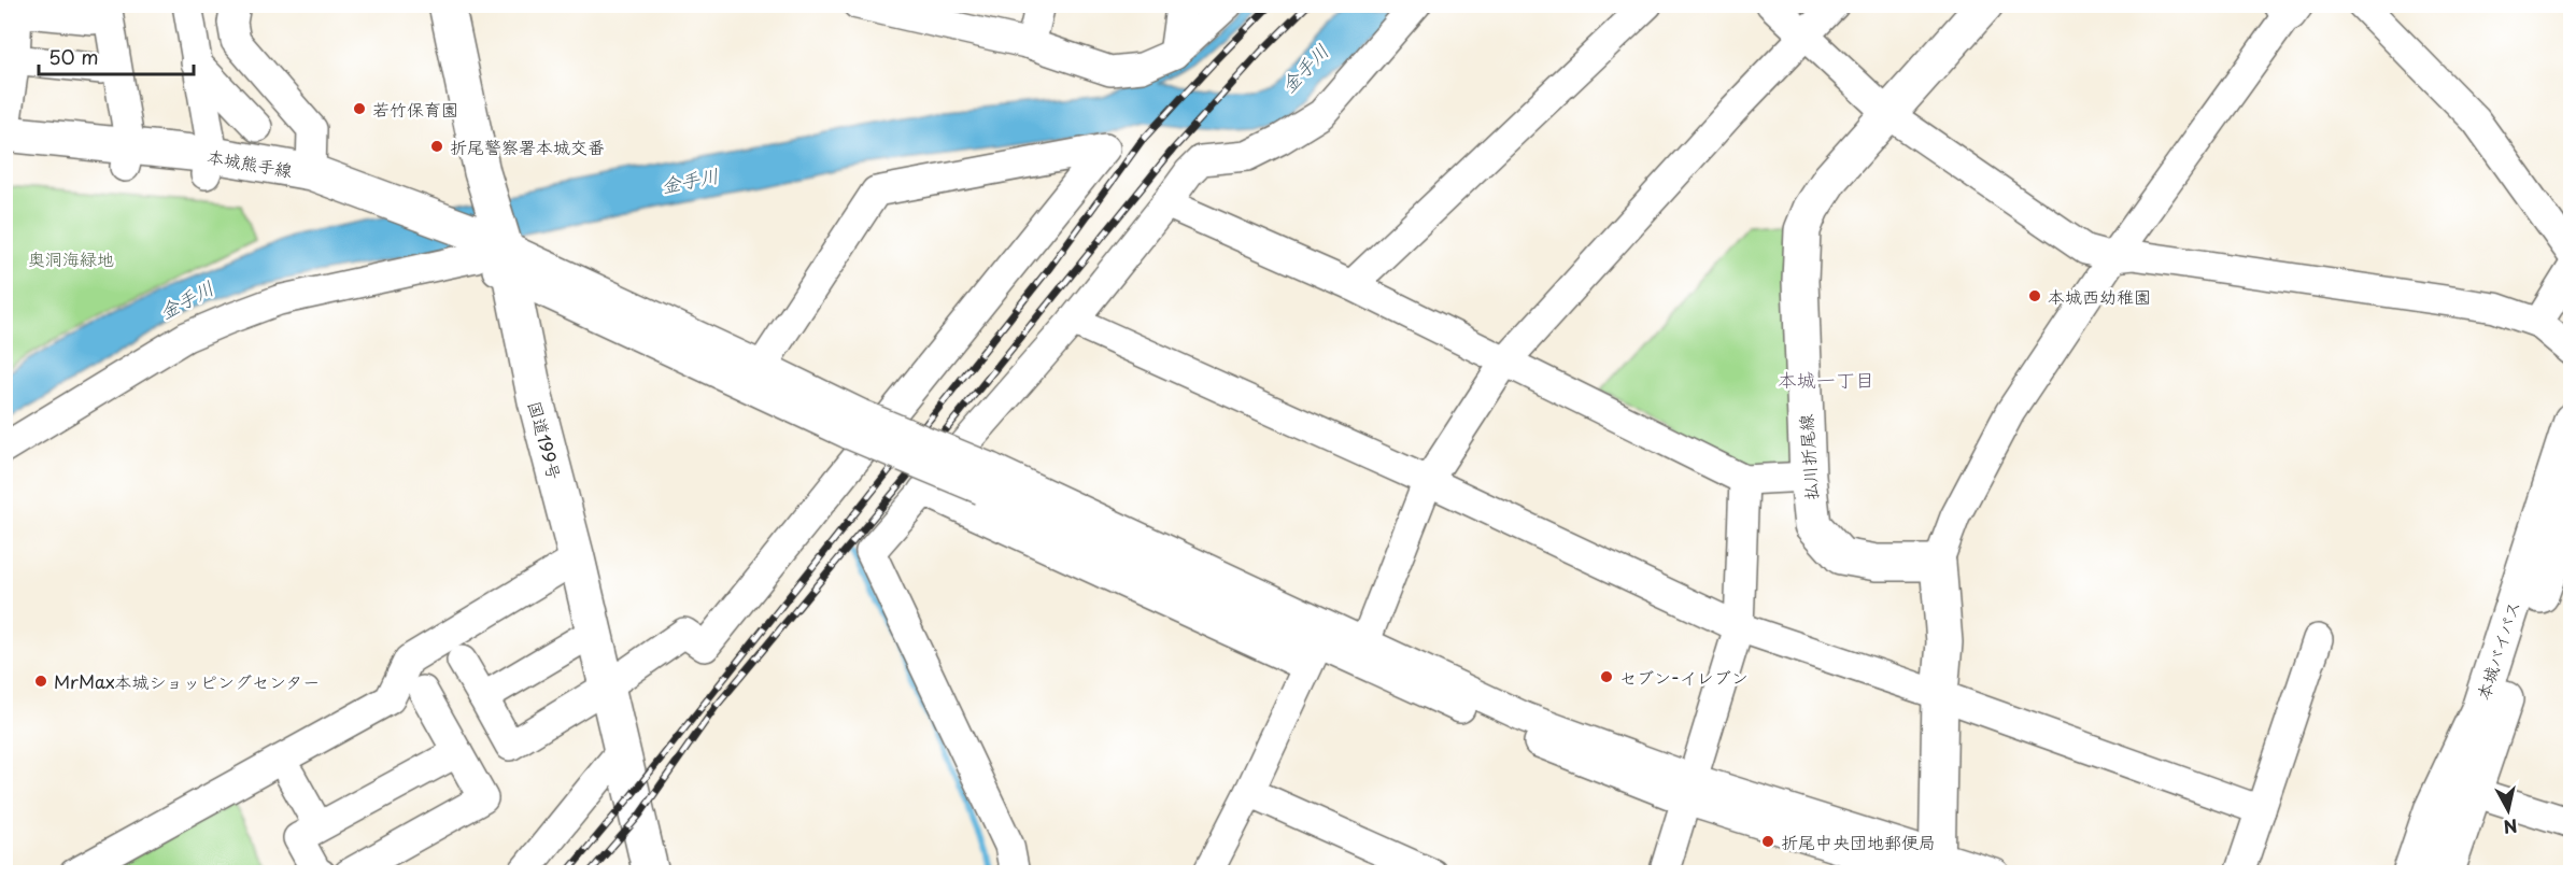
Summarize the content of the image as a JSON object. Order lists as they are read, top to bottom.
{
  "streets": {
    "main road": [
      "本城熊手線",
      "国道199号",
      "払川折尾線",
      "本城バイパス"
    ]
  },
  "crossings": [
    ["本城熊手線", "国道199号"]
  ],
  "districts": ["本城一丁目"],
  "water": ["金手川"],
  "parks": ["奥洞海緑地"],
  "places": [
    "若竹保育園",
    "折尾警察署本城交番",
    "本城西幼稚園",
    "セブン-イレブン",
    "MrMax本城ショッピングセンター",
    "折尾中央団地郵便局"
  ],
  "scale_bar": "50 m",
  "north": "bottom"
}
